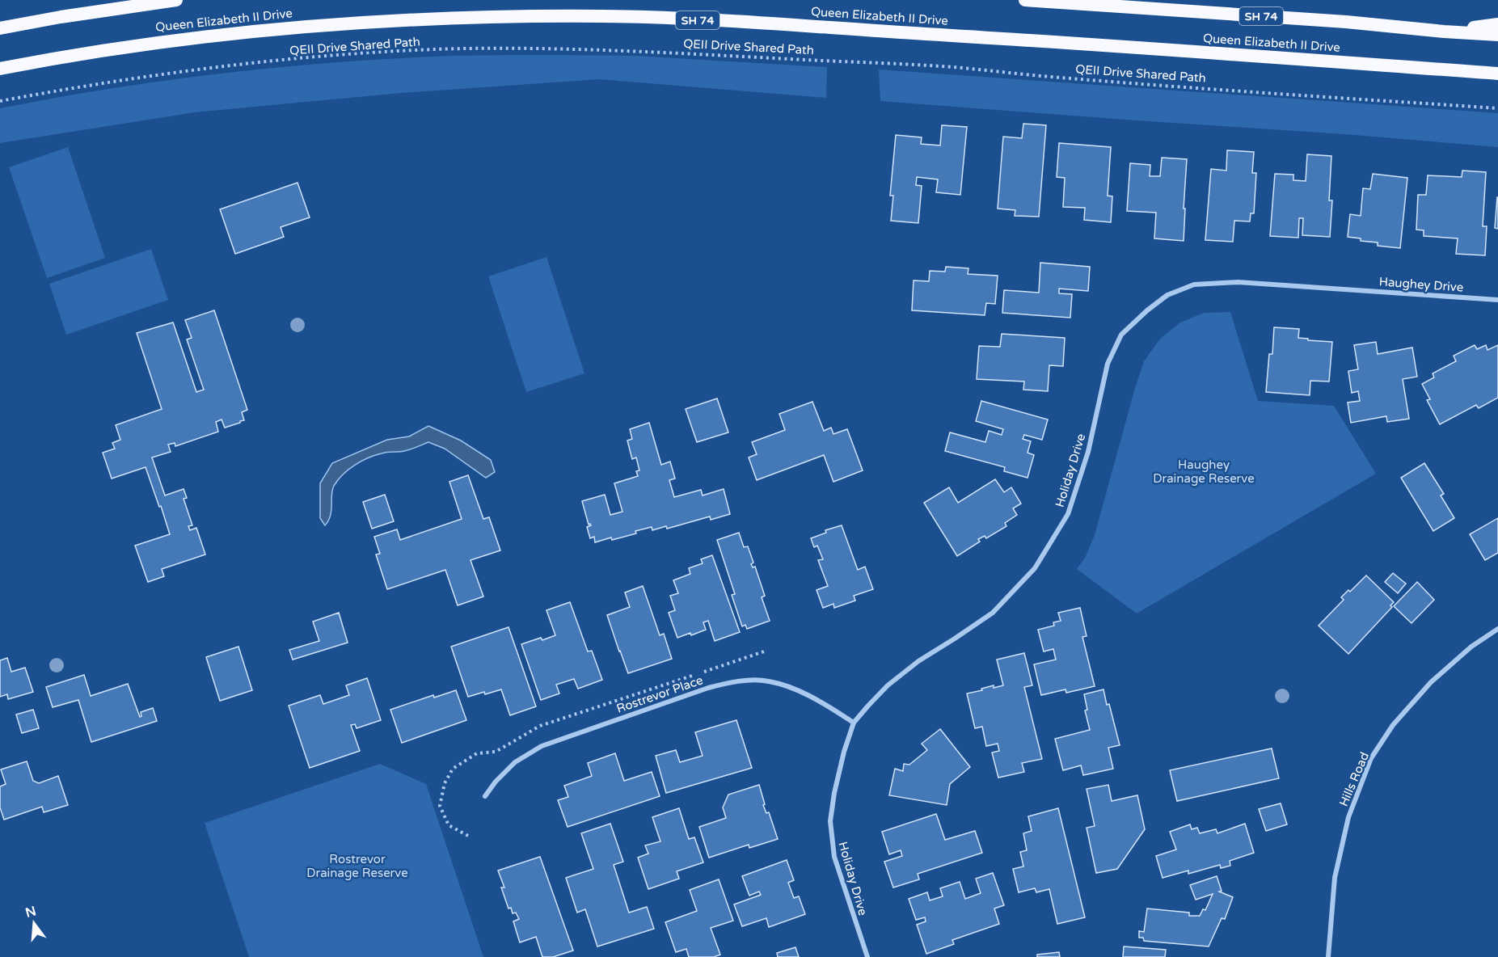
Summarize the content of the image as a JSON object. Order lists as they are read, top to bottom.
{
  "streets": {
    "highway": ["Queen Elizabeth II Drive", "SH 74"],
    "street": [
      "Haughey Drive",
      "Holiday Drive",
      "Rostrevor Place",
      "Hills Road"
    ],
    "path": ["QEII Drive Shared Path"]
  },
  "crossings": [
    ["Haughey Drive", "Holiday Drive"],
    ["Holiday Drive", "Rostrevor Place"]
  ],
  "parks": ["Haughey Drainage Reserve", "Rostrevor Drainage Reserve"],
  "north": "top"
}
